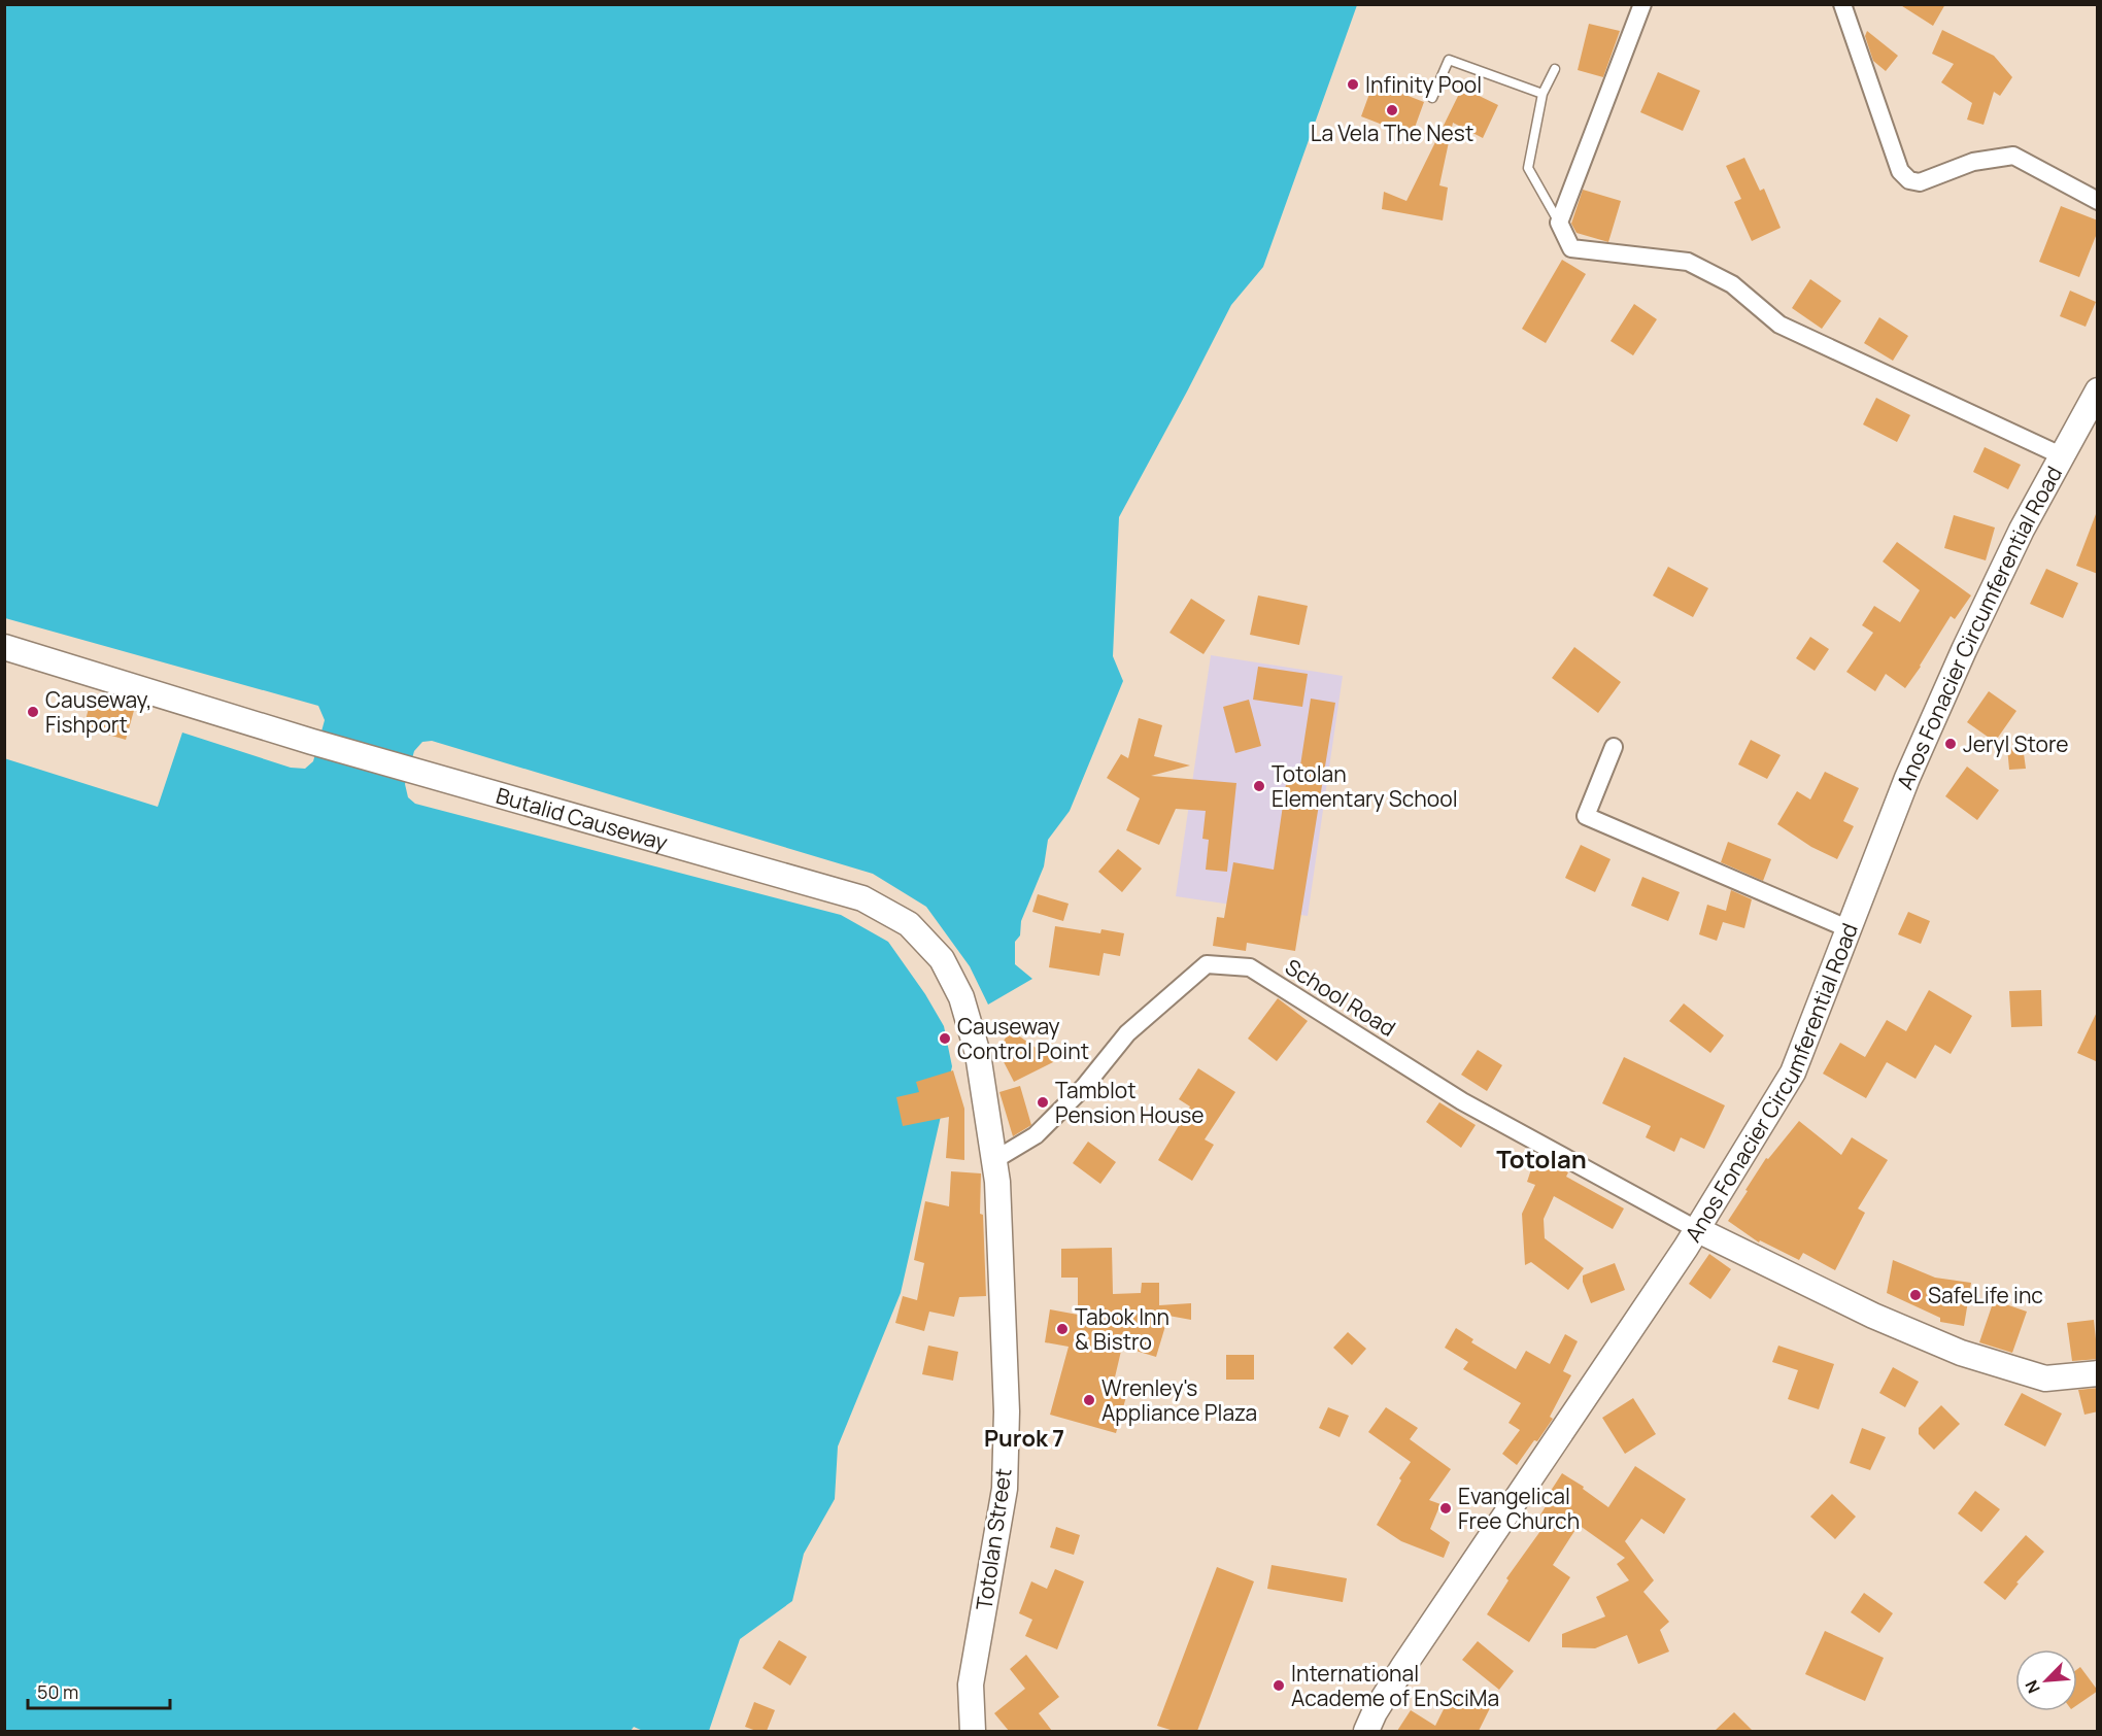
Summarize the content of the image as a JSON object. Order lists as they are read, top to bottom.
{
  "streets": {
    "main road": ["Anos Fonacier Circumferential Road", "Butalid Causeway", "Totolan Street"],
    "street": ["School Road"]
  },
  "crossings": [
    ["Anos Fonacier Circumferential Road", "School Road"],
    ["Butalid Causeway", "School Road"],
    ["Butalid Causeway", "Totolan Street"],
    ["School Road", "Totolan Street"]
  ],
  "districts": ["Totolan", "Purok 7"],
  "places": [
    "Infinity Pool",
    "La Vela The Nest",
    "Causeway, Fishport",
    "Jeryl Store",
    "Totolan Elementary School",
    "Causeway Control Point",
    "Tamblot Pension House",
    "SafeLife inc",
    "Tabok Inn & Bistro",
    "Wrenley's Appliance Plaza",
    "Evangelical Free Church",
    "International Academe of EnSciMa"
  ],
  "scale_bar": "50 m",
  "north": "bottom left"
}
